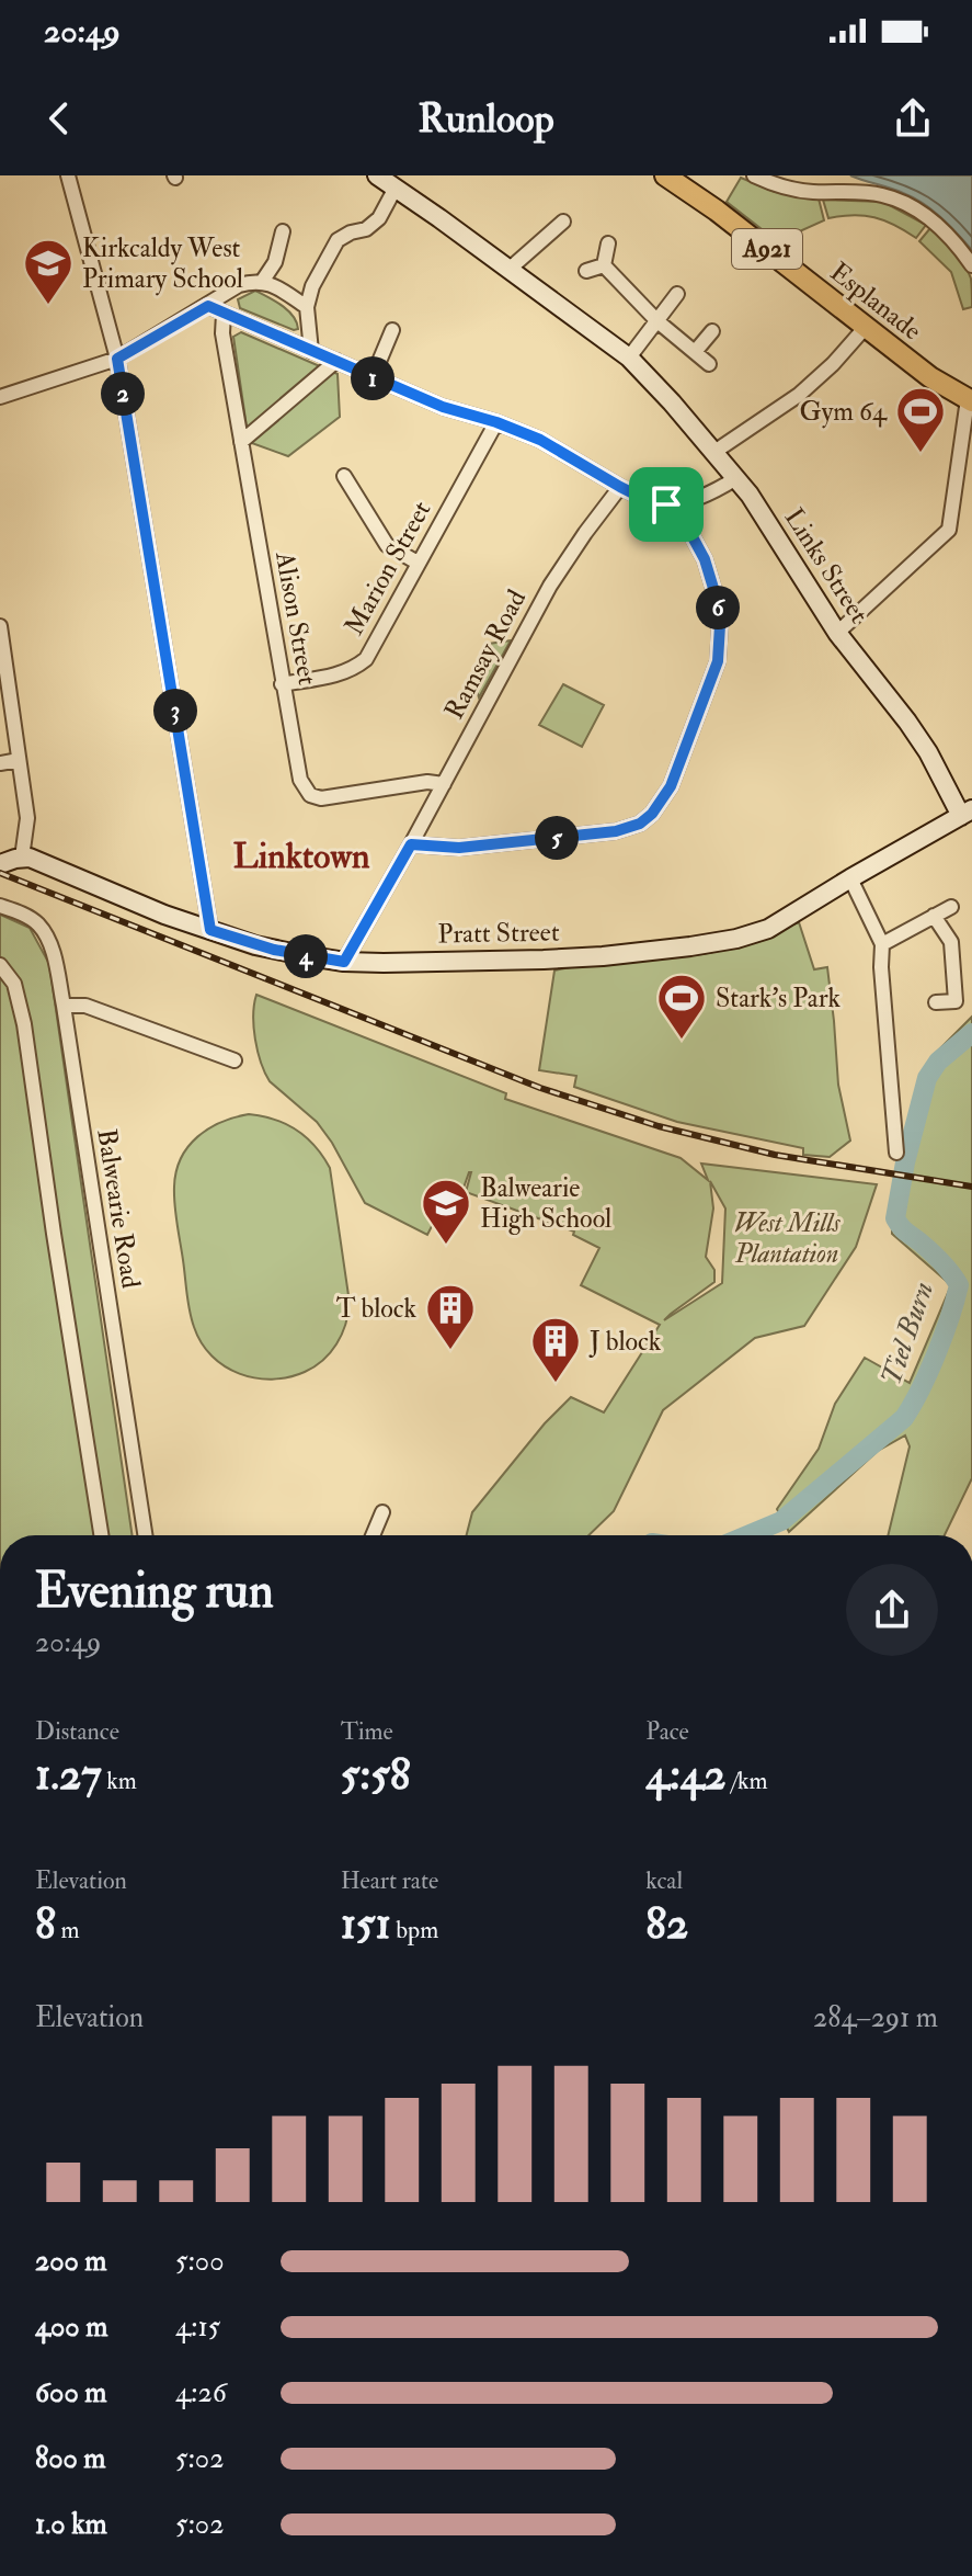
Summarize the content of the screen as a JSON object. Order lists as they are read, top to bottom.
{
  "streets": {
    "main road": [
      "A921",
      "Esplanade",
      "Links Street",
      "Pratt Street"
    ],
    "street": [
      "Marion Street",
      "Alison Street",
      "Ramsay Road",
      "Balwearie Road"
    ]
  },
  "crossings": [
    ["Links Street", "Pratt Street"],
    ["Marion Street", "Alison Street"],
    ["Alison Street", "Ramsay Road"],
    ["Ramsay Road", "Pratt Street"]
  ],
  "districts": ["Linktown"],
  "water": ["Tiel Burn"],
  "parks": ["West Mills Plantation"],
  "places": {
    "school or university": ["Kirkcaldy West Primary School", "Balwearie High School"],
    "sports": ["Gym 64", "Stark's Park"],
    "building": ["T block", "J block"]
  },
  "page": {
    "status": "20:49",
    "header": "Runloop",
    "pins": [
      "1",
      "2",
      "6",
      "3",
      "5",
      "4"
    ],
    "heading": ["Evening run", "20:49"],
    "stats": [
      ["Distance", "1.27 km"],
      ["Time", "5:58"],
      ["Pace", "4:42 /km"],
      ["Elevation", "8 m"],
      ["Heart rate", "151 bpm"],
      ["kcal", "82"]
    ],
    "chart": ["Elevation", "284–291 m"],
    "list": [
      {
        "name": "200 m",
        "note": "5:00"
      },
      {
        "name": "400 m",
        "note": "4:15"
      },
      {
        "name": "600 m",
        "note": "4:26"
      },
      {
        "name": "800 m",
        "note": "5:02"
      },
      {
        "name": "1.0 km",
        "note": "5:02"
      }
    ]
  }
}
